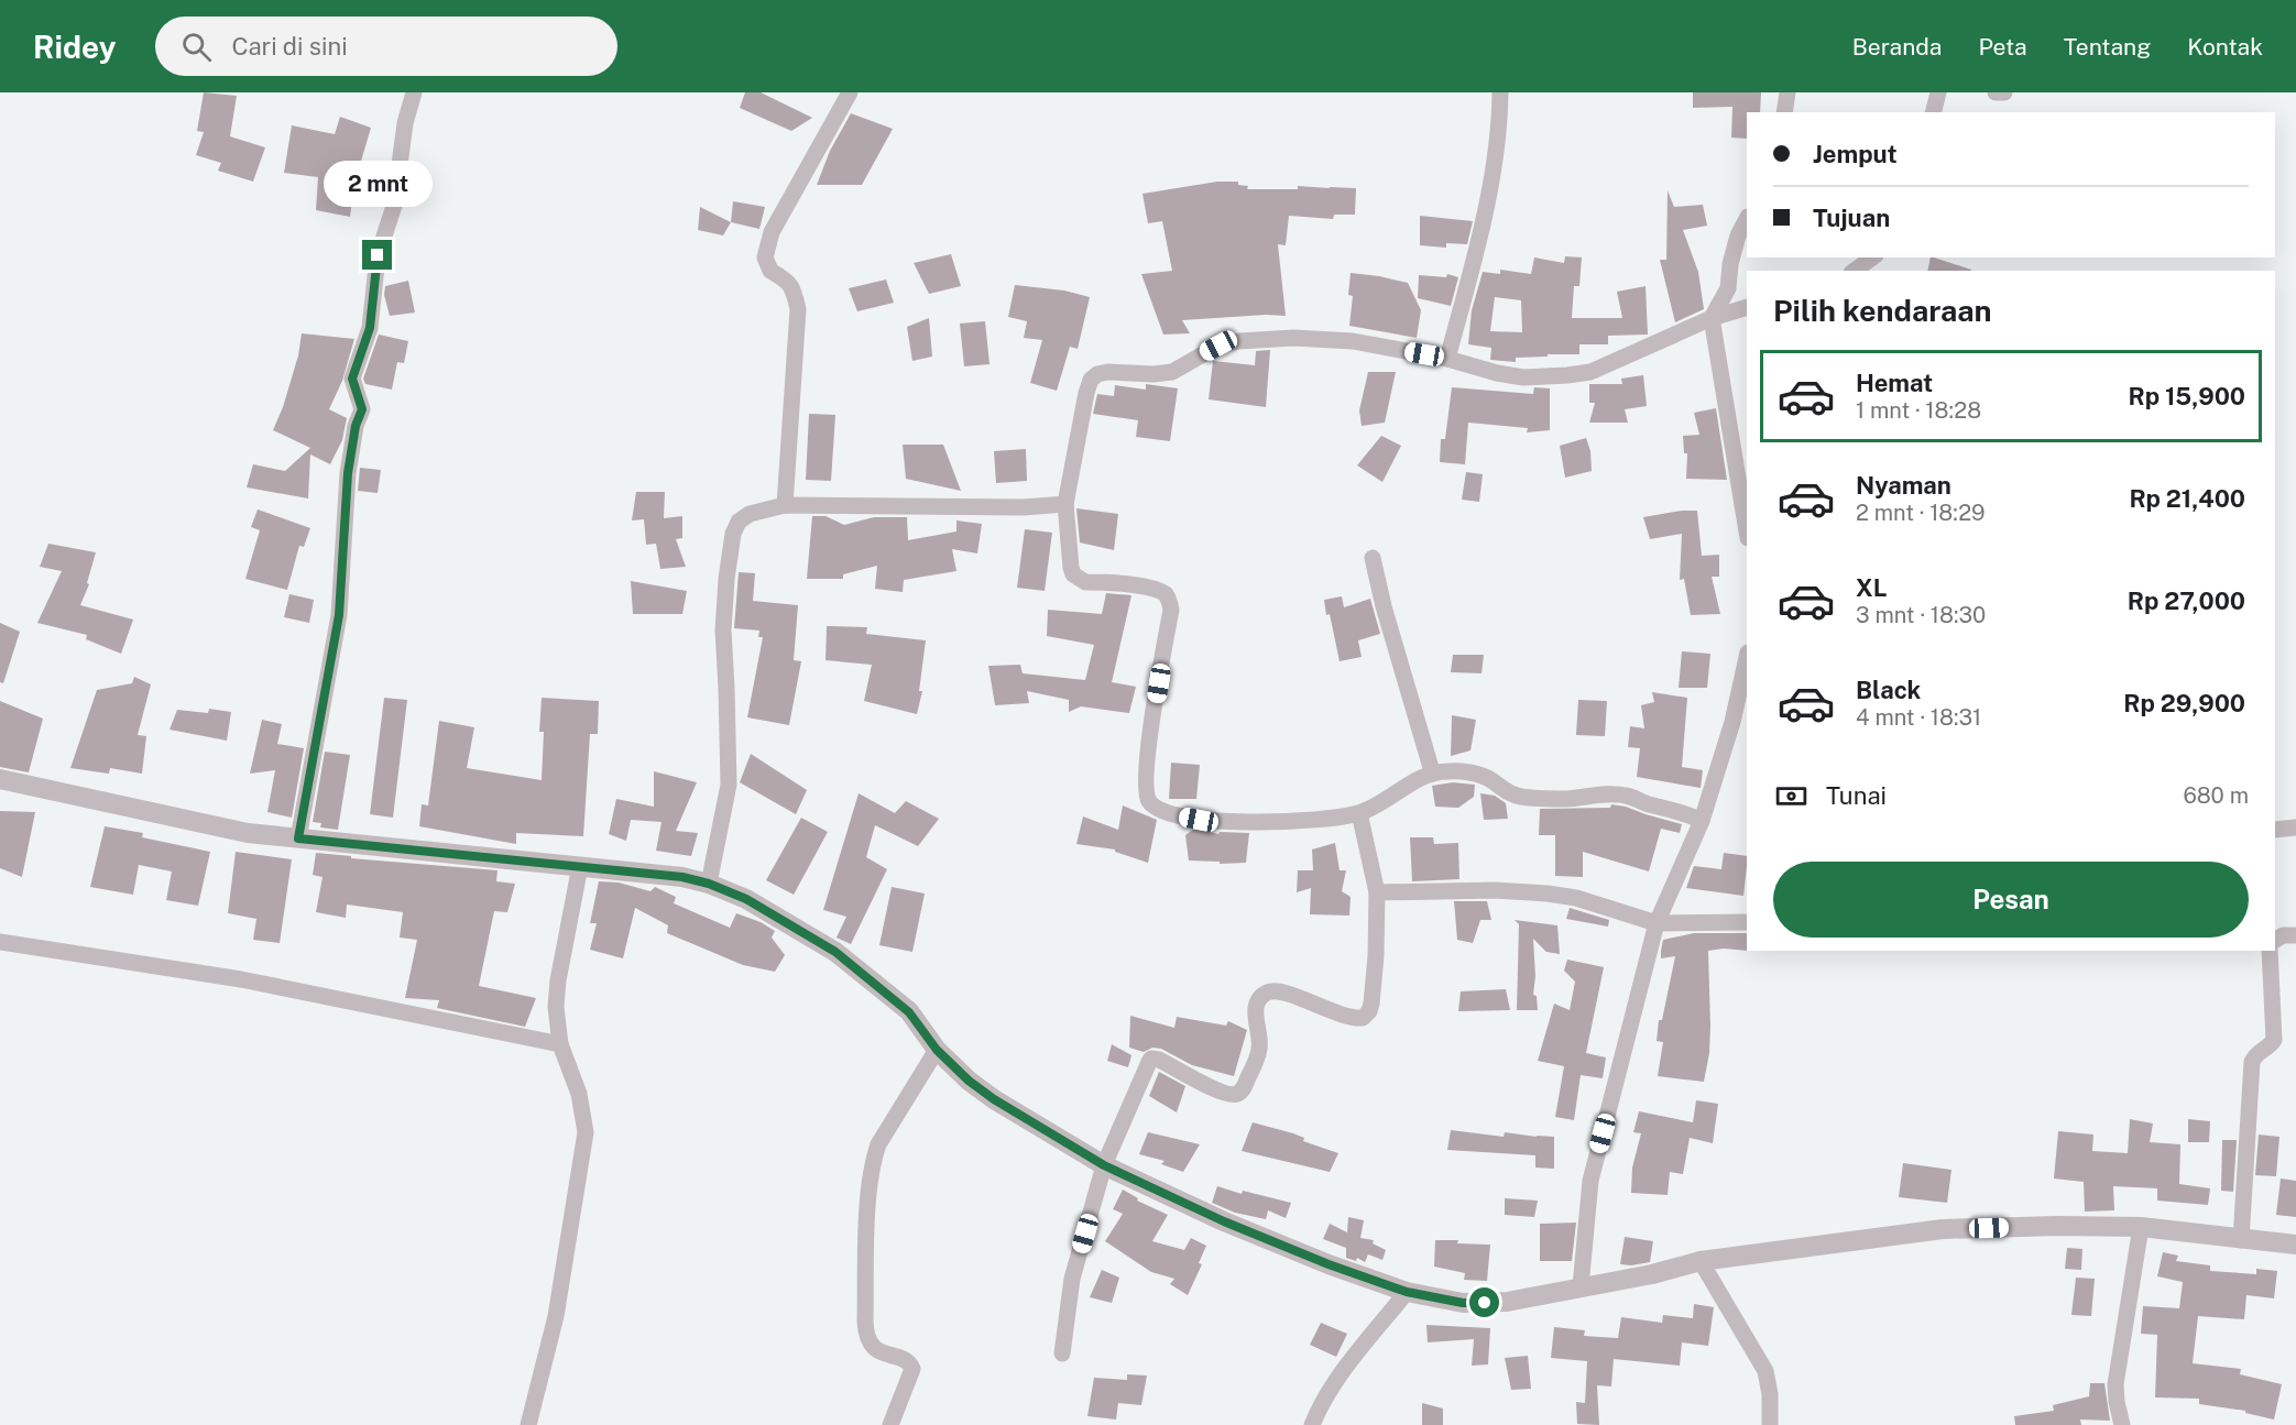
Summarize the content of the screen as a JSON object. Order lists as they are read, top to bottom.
{
  "page": {
    "header": "Ridey",
    "search": "Cari di sini",
    "nav": [
      "Beranda",
      "Peta",
      "Tentang",
      "Kontak"
    ],
    "banner": ["Jemput", "Tujuan"],
    "bubble": "2 mnt",
    "heading": "Pilih kendaraan",
    "list": [
      {
        "name": "Hemat",
        "note": "1 mnt · 18:28",
        "value": "Rp 15,900"
      },
      {
        "name": "Nyaman",
        "note": "2 mnt · 18:29",
        "value": "Rp 21,400"
      },
      {
        "name": "XL",
        "note": "3 mnt · 18:30",
        "value": "Rp 27,000"
      },
      {
        "name": "Black",
        "note": "4 mnt · 18:31",
        "value": "Rp 29,900"
      }
    ],
    "pay": ["Tunai", "680 m"],
    "buttons": "Pesan"
  }
}
